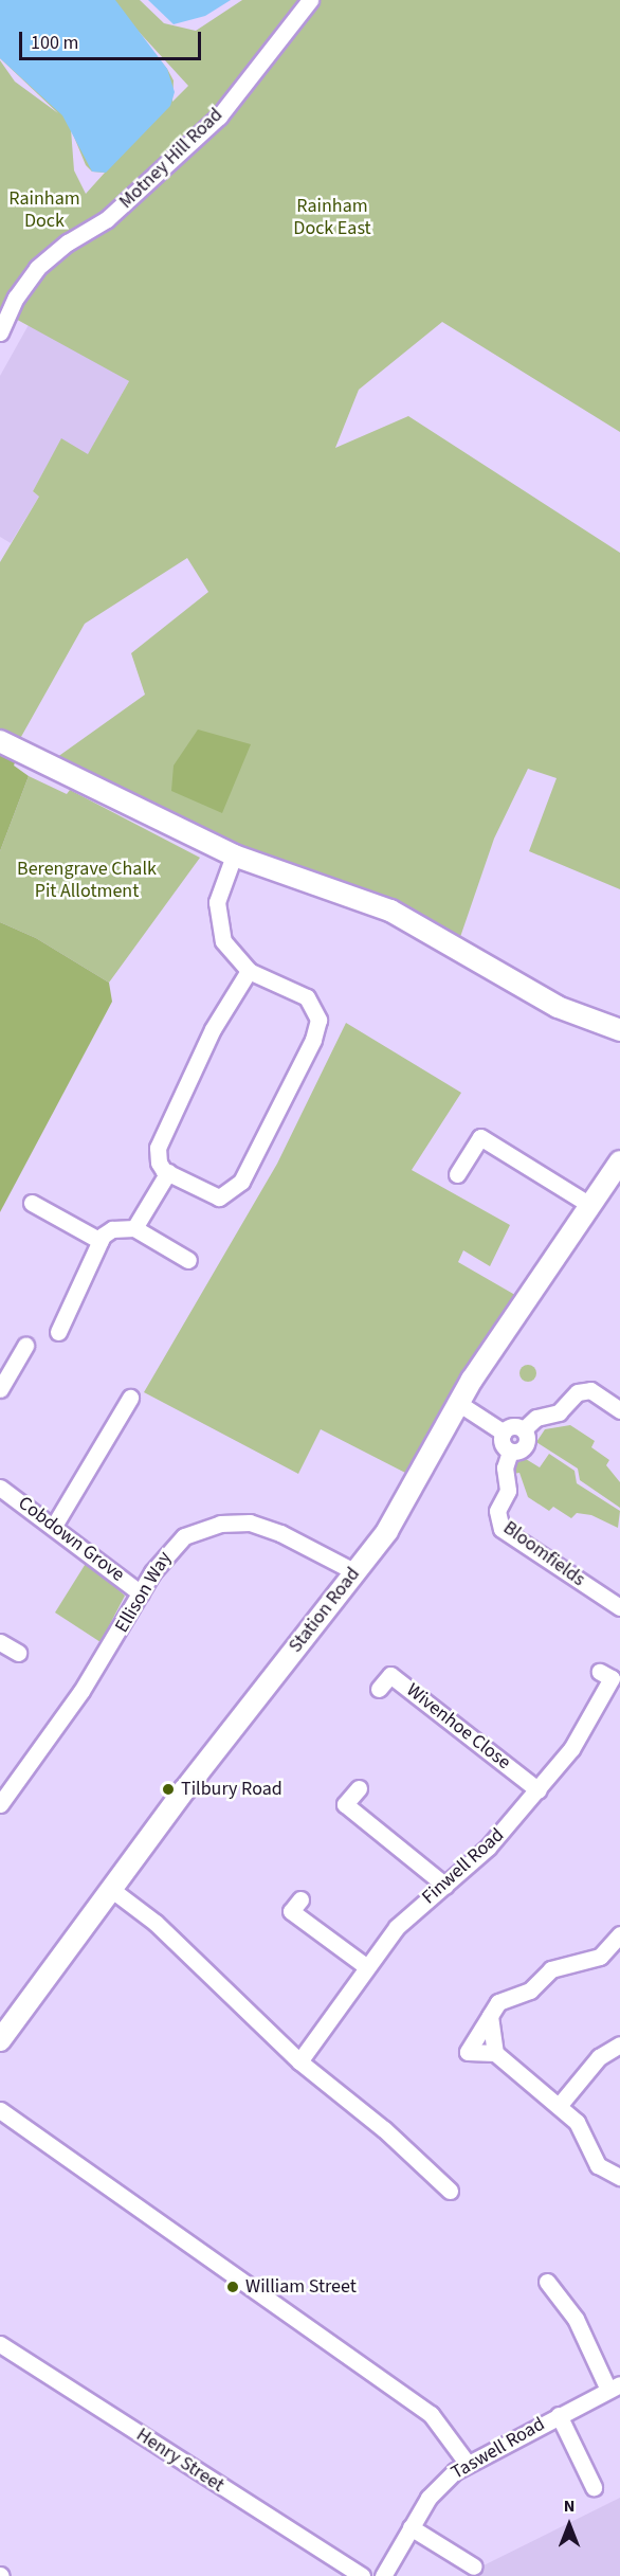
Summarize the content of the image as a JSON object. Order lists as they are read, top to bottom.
{
  "streets": {
    "main road": ["Station Road"],
    "street": [
      "Motney Hill Road",
      "Cobdown Grove",
      "Bloomfields",
      "Ellison Way",
      "Wivenhoe Close",
      "Finwell Road",
      "Taswell Road",
      "Henry Street"
    ]
  },
  "crossings": [
    ["Cobdown Grove", "Ellison Way"],
    ["Ellison Way", "Station Road"],
    ["Wivenhoe Close", "Finwell Road"]
  ],
  "parks": ["Rainham Dock", "Rainham Dock East", "Berengrave Chalk Pit Allotment"],
  "places": ["Tilbury Road", "William Street"],
  "scale_bar": "100 m",
  "north": "top"
}
